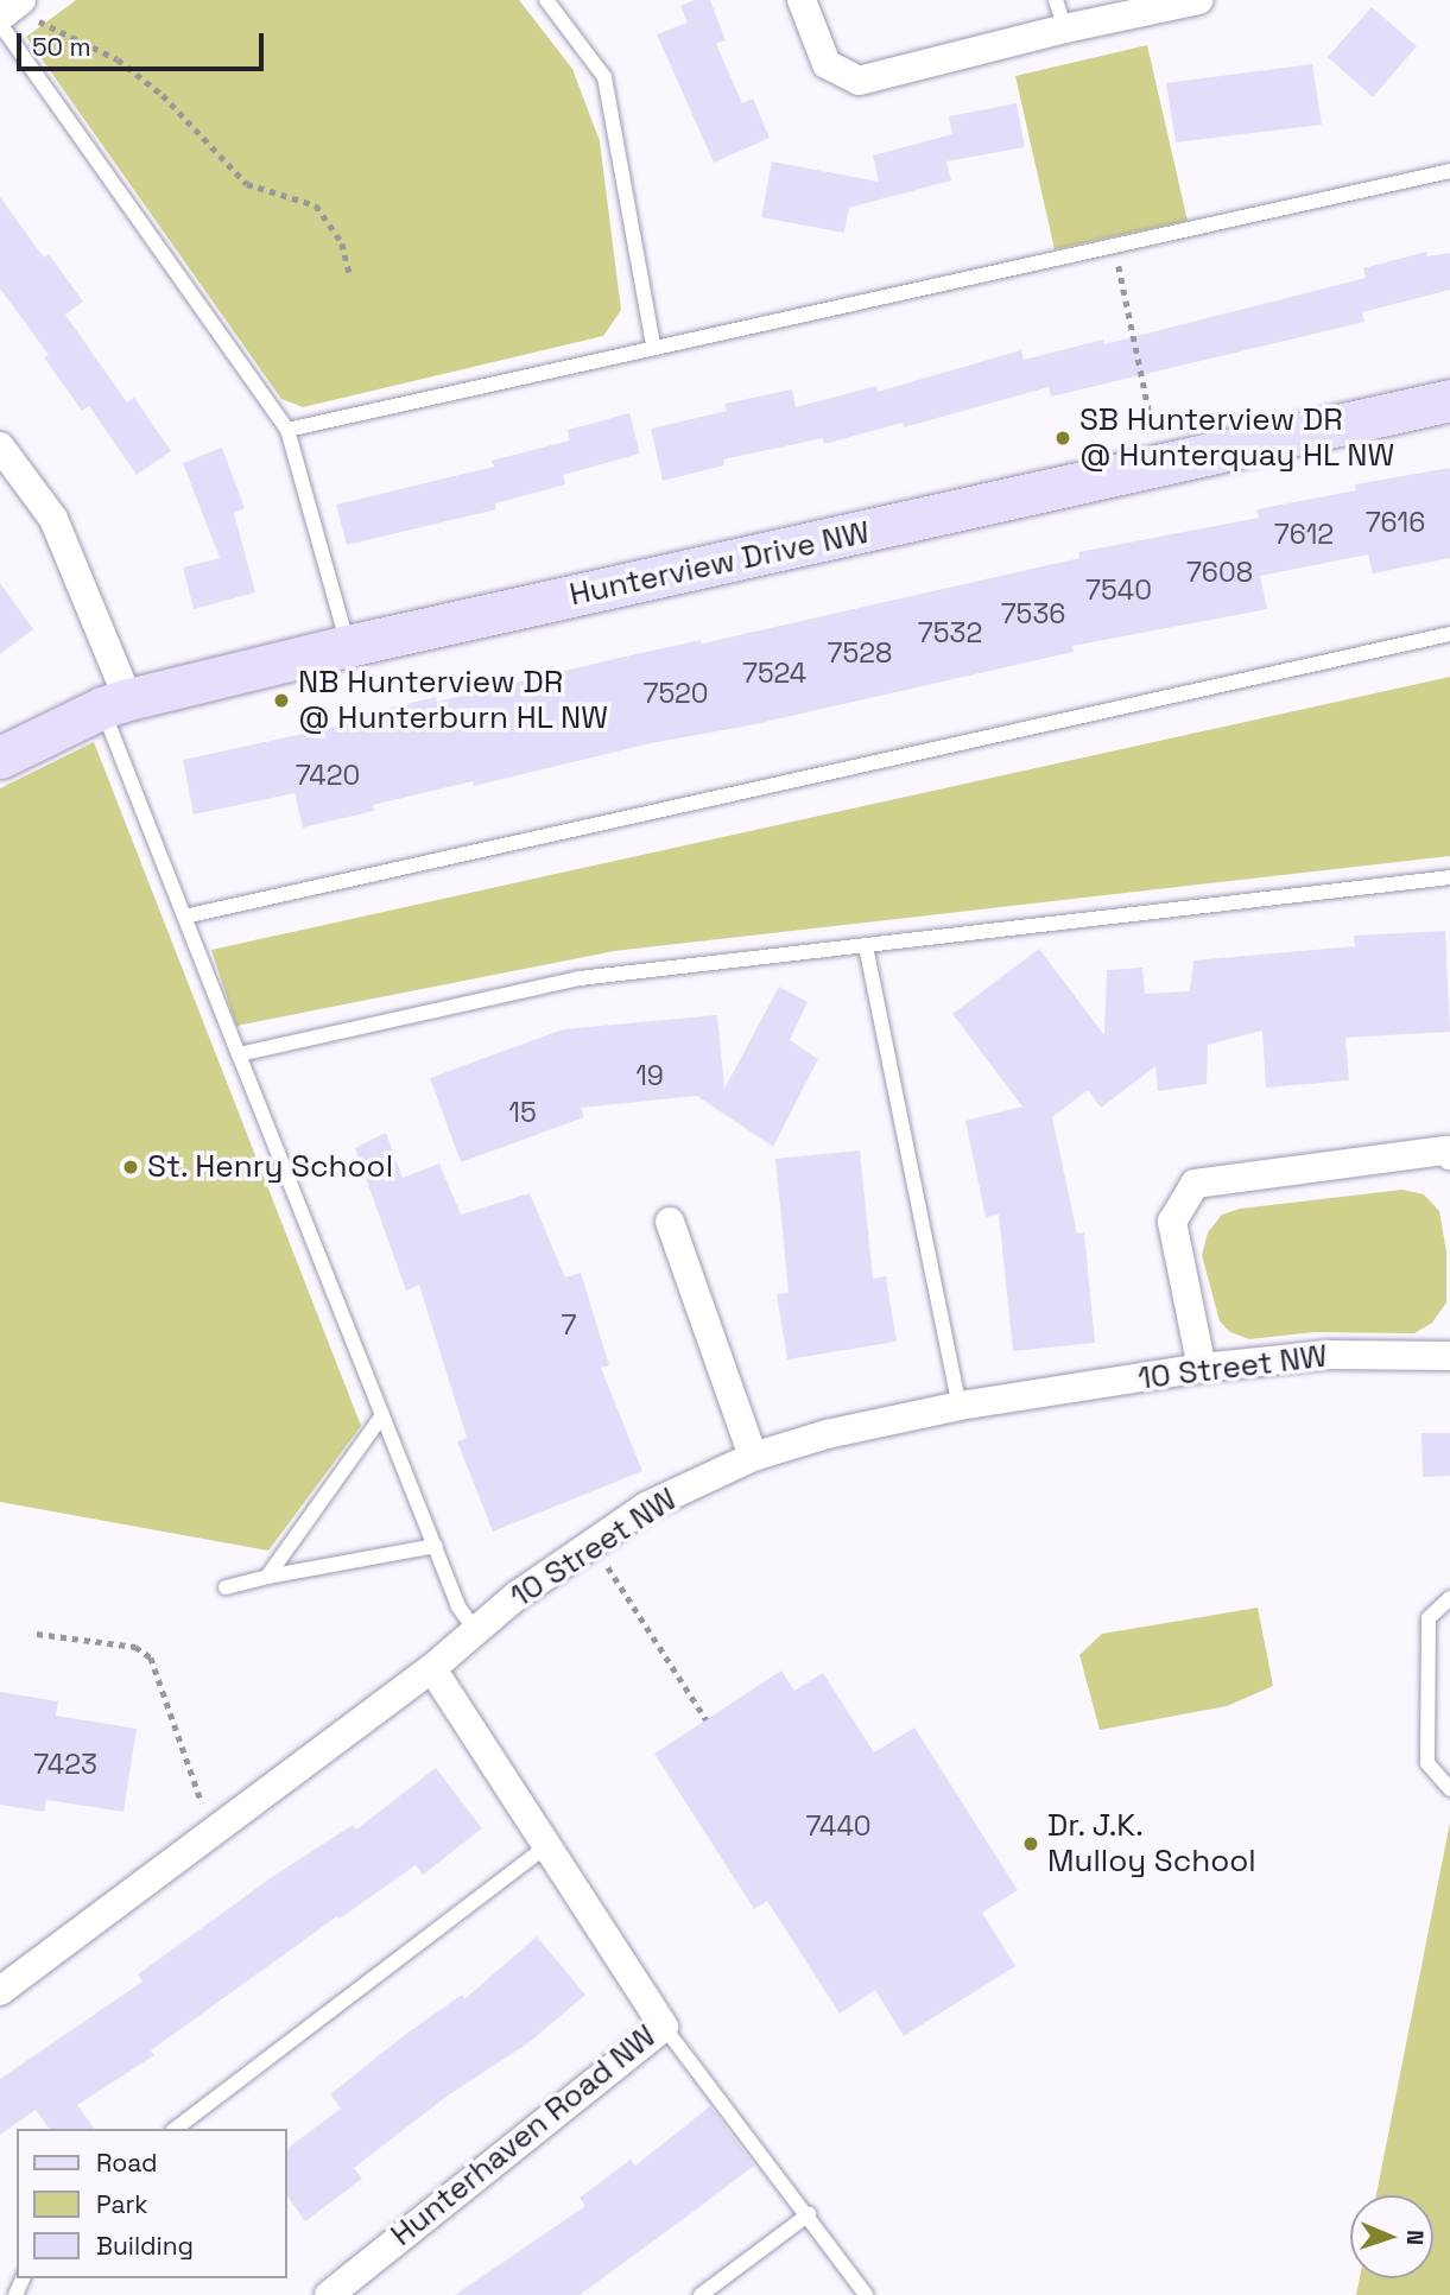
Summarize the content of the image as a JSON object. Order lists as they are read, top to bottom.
{
  "streets": {
    "street": ["Hunterview Drive NW", "10 Street NW", "Hunterhaven Road NW"]
  },
  "crossings": [
    ["10 Street NW", "Hunterhaven Road NW"]
  ],
  "places": [
    "SB Hunterview DR @ Hunterquay HL NW",
    "NB Hunterview DR @ Hunterburn HL NW",
    "St. Henry School",
    "Dr. J.K. Mulloy School"
  ],
  "house_numbers": [
    "7616",
    "7612",
    "7608",
    "7540",
    "7536",
    "7532",
    "7528",
    "7524",
    "7520",
    "7420",
    "19",
    "15",
    "7",
    "7423",
    "7440"
  ],
  "legend": ["Road", "Park", "Building"],
  "scale_bar": "50 m",
  "north": "right"
}
